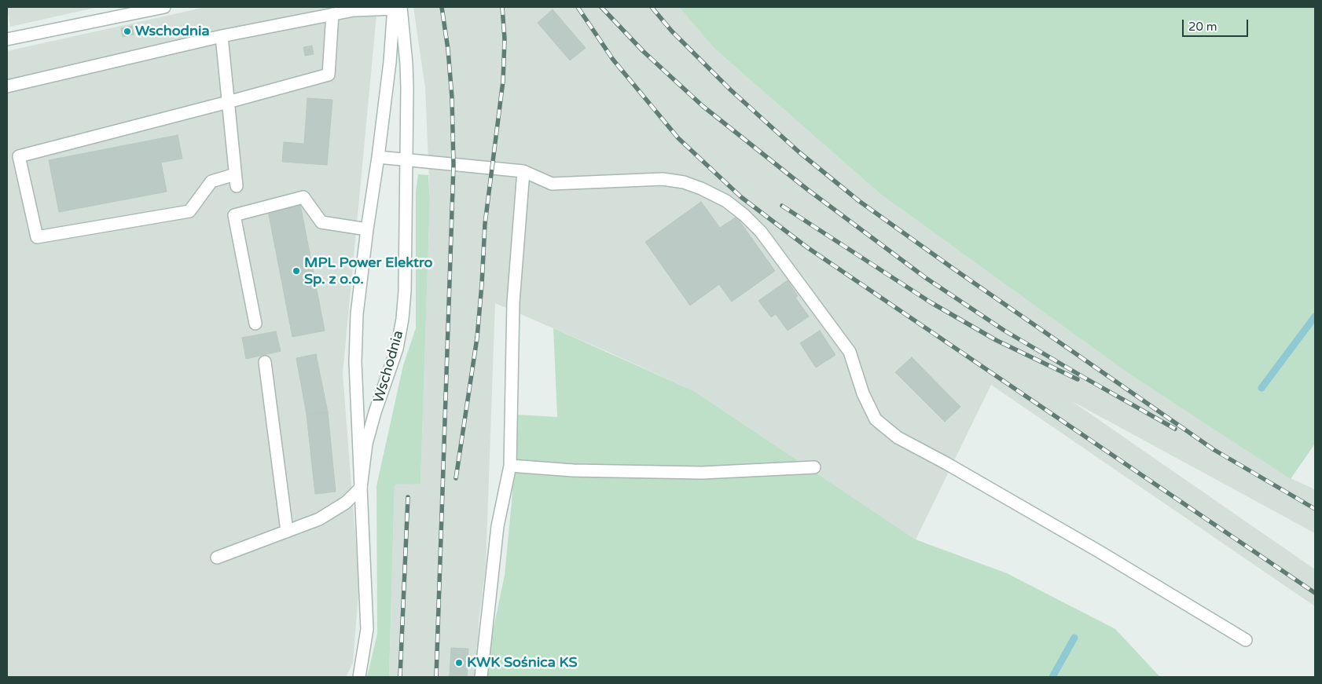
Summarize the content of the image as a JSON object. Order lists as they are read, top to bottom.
{
  "streets": {
    "street": ["Wschodnia"]
  },
  "places": ["Wschodnia", "MPL Power Elektro Sp. z o.o.", "KWK Sośnica KS"],
  "scale_bar": "20 m"
}
